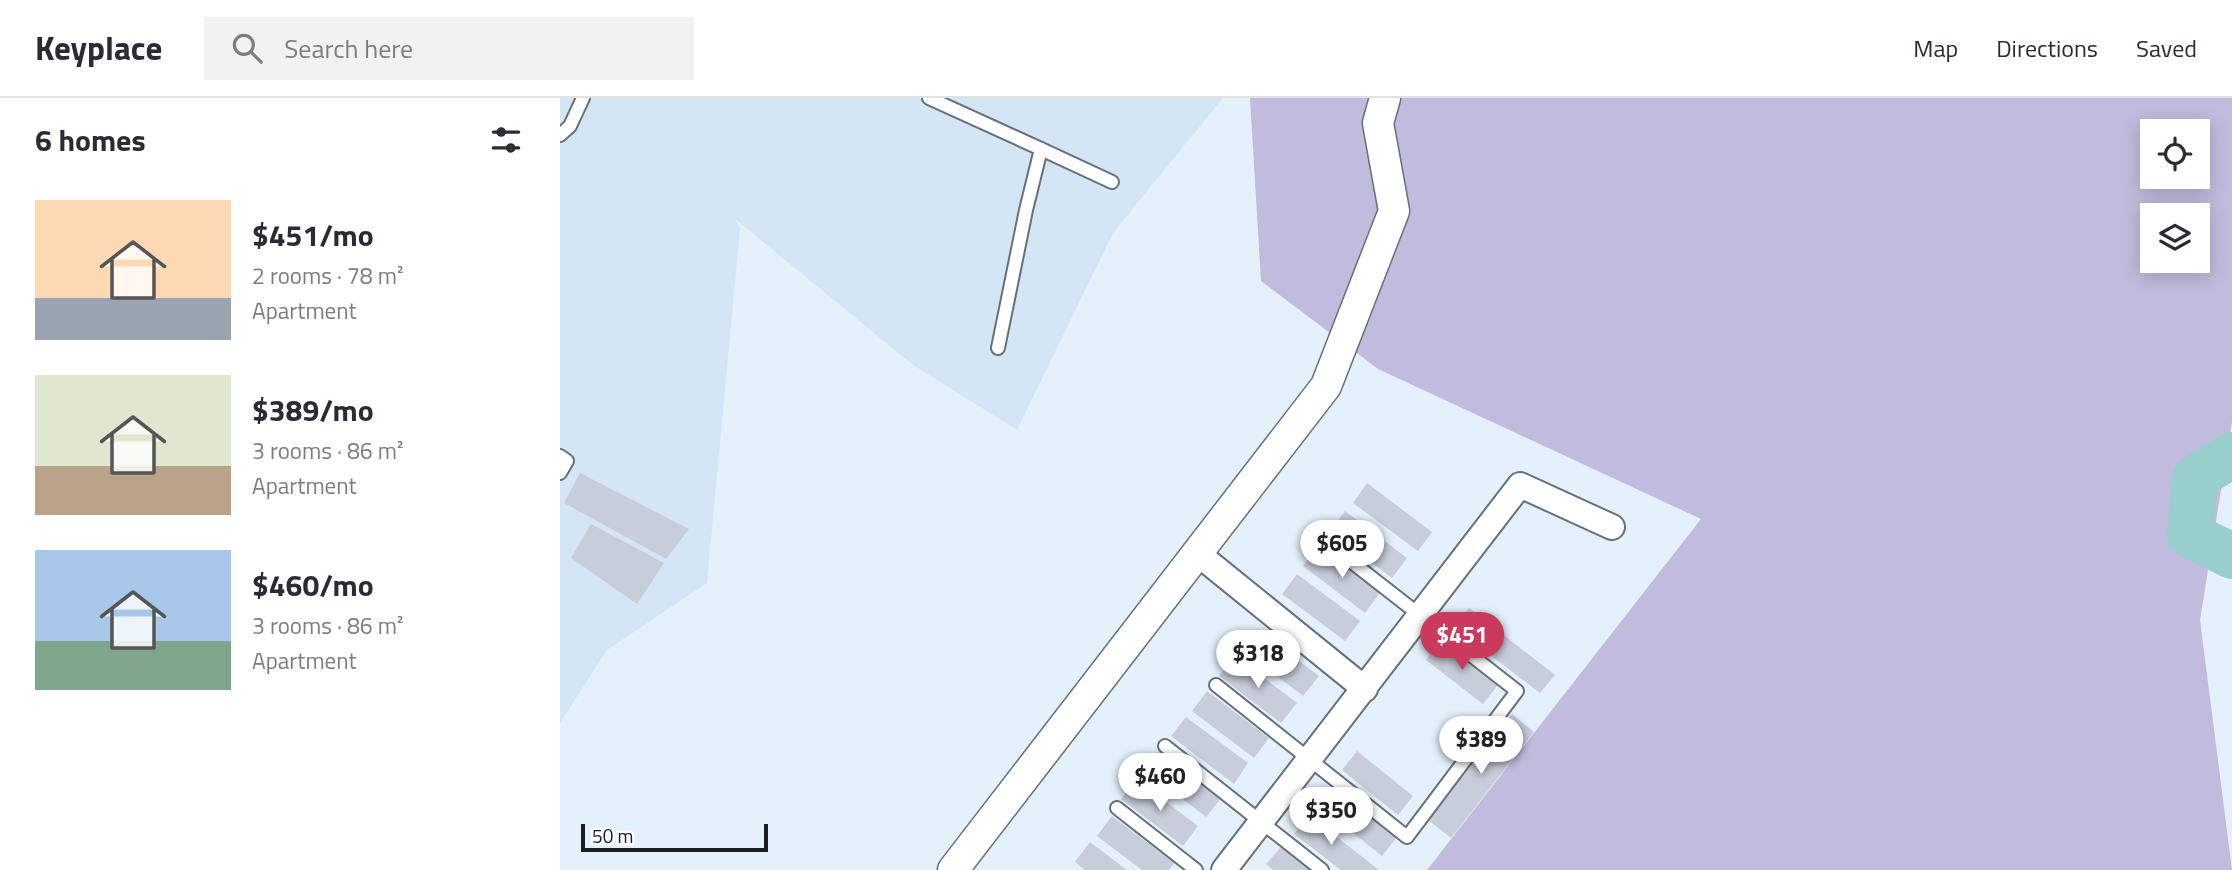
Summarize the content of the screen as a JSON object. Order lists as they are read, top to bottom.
{
  "scale_bar": "50 m",
  "page": {
    "header": "Keyplace",
    "search": "Search here",
    "nav": ["Map", "Directions", "Saved"],
    "heading": "6 homes",
    "list": [
      {
        "name": "$451/mo",
        "note": "2 rooms · 78 m² · Apartment"
      },
      {
        "name": "$389/mo",
        "note": "3 rooms · 86 m² · Apartment"
      },
      {
        "name": "$460/mo",
        "note": "3 rooms · 86 m² · Apartment"
      }
    ],
    "price": [
      "$605",
      "$451",
      "$318",
      "$389",
      "$460",
      "$350"
    ],
    "scale": "50 m"
  }
}
